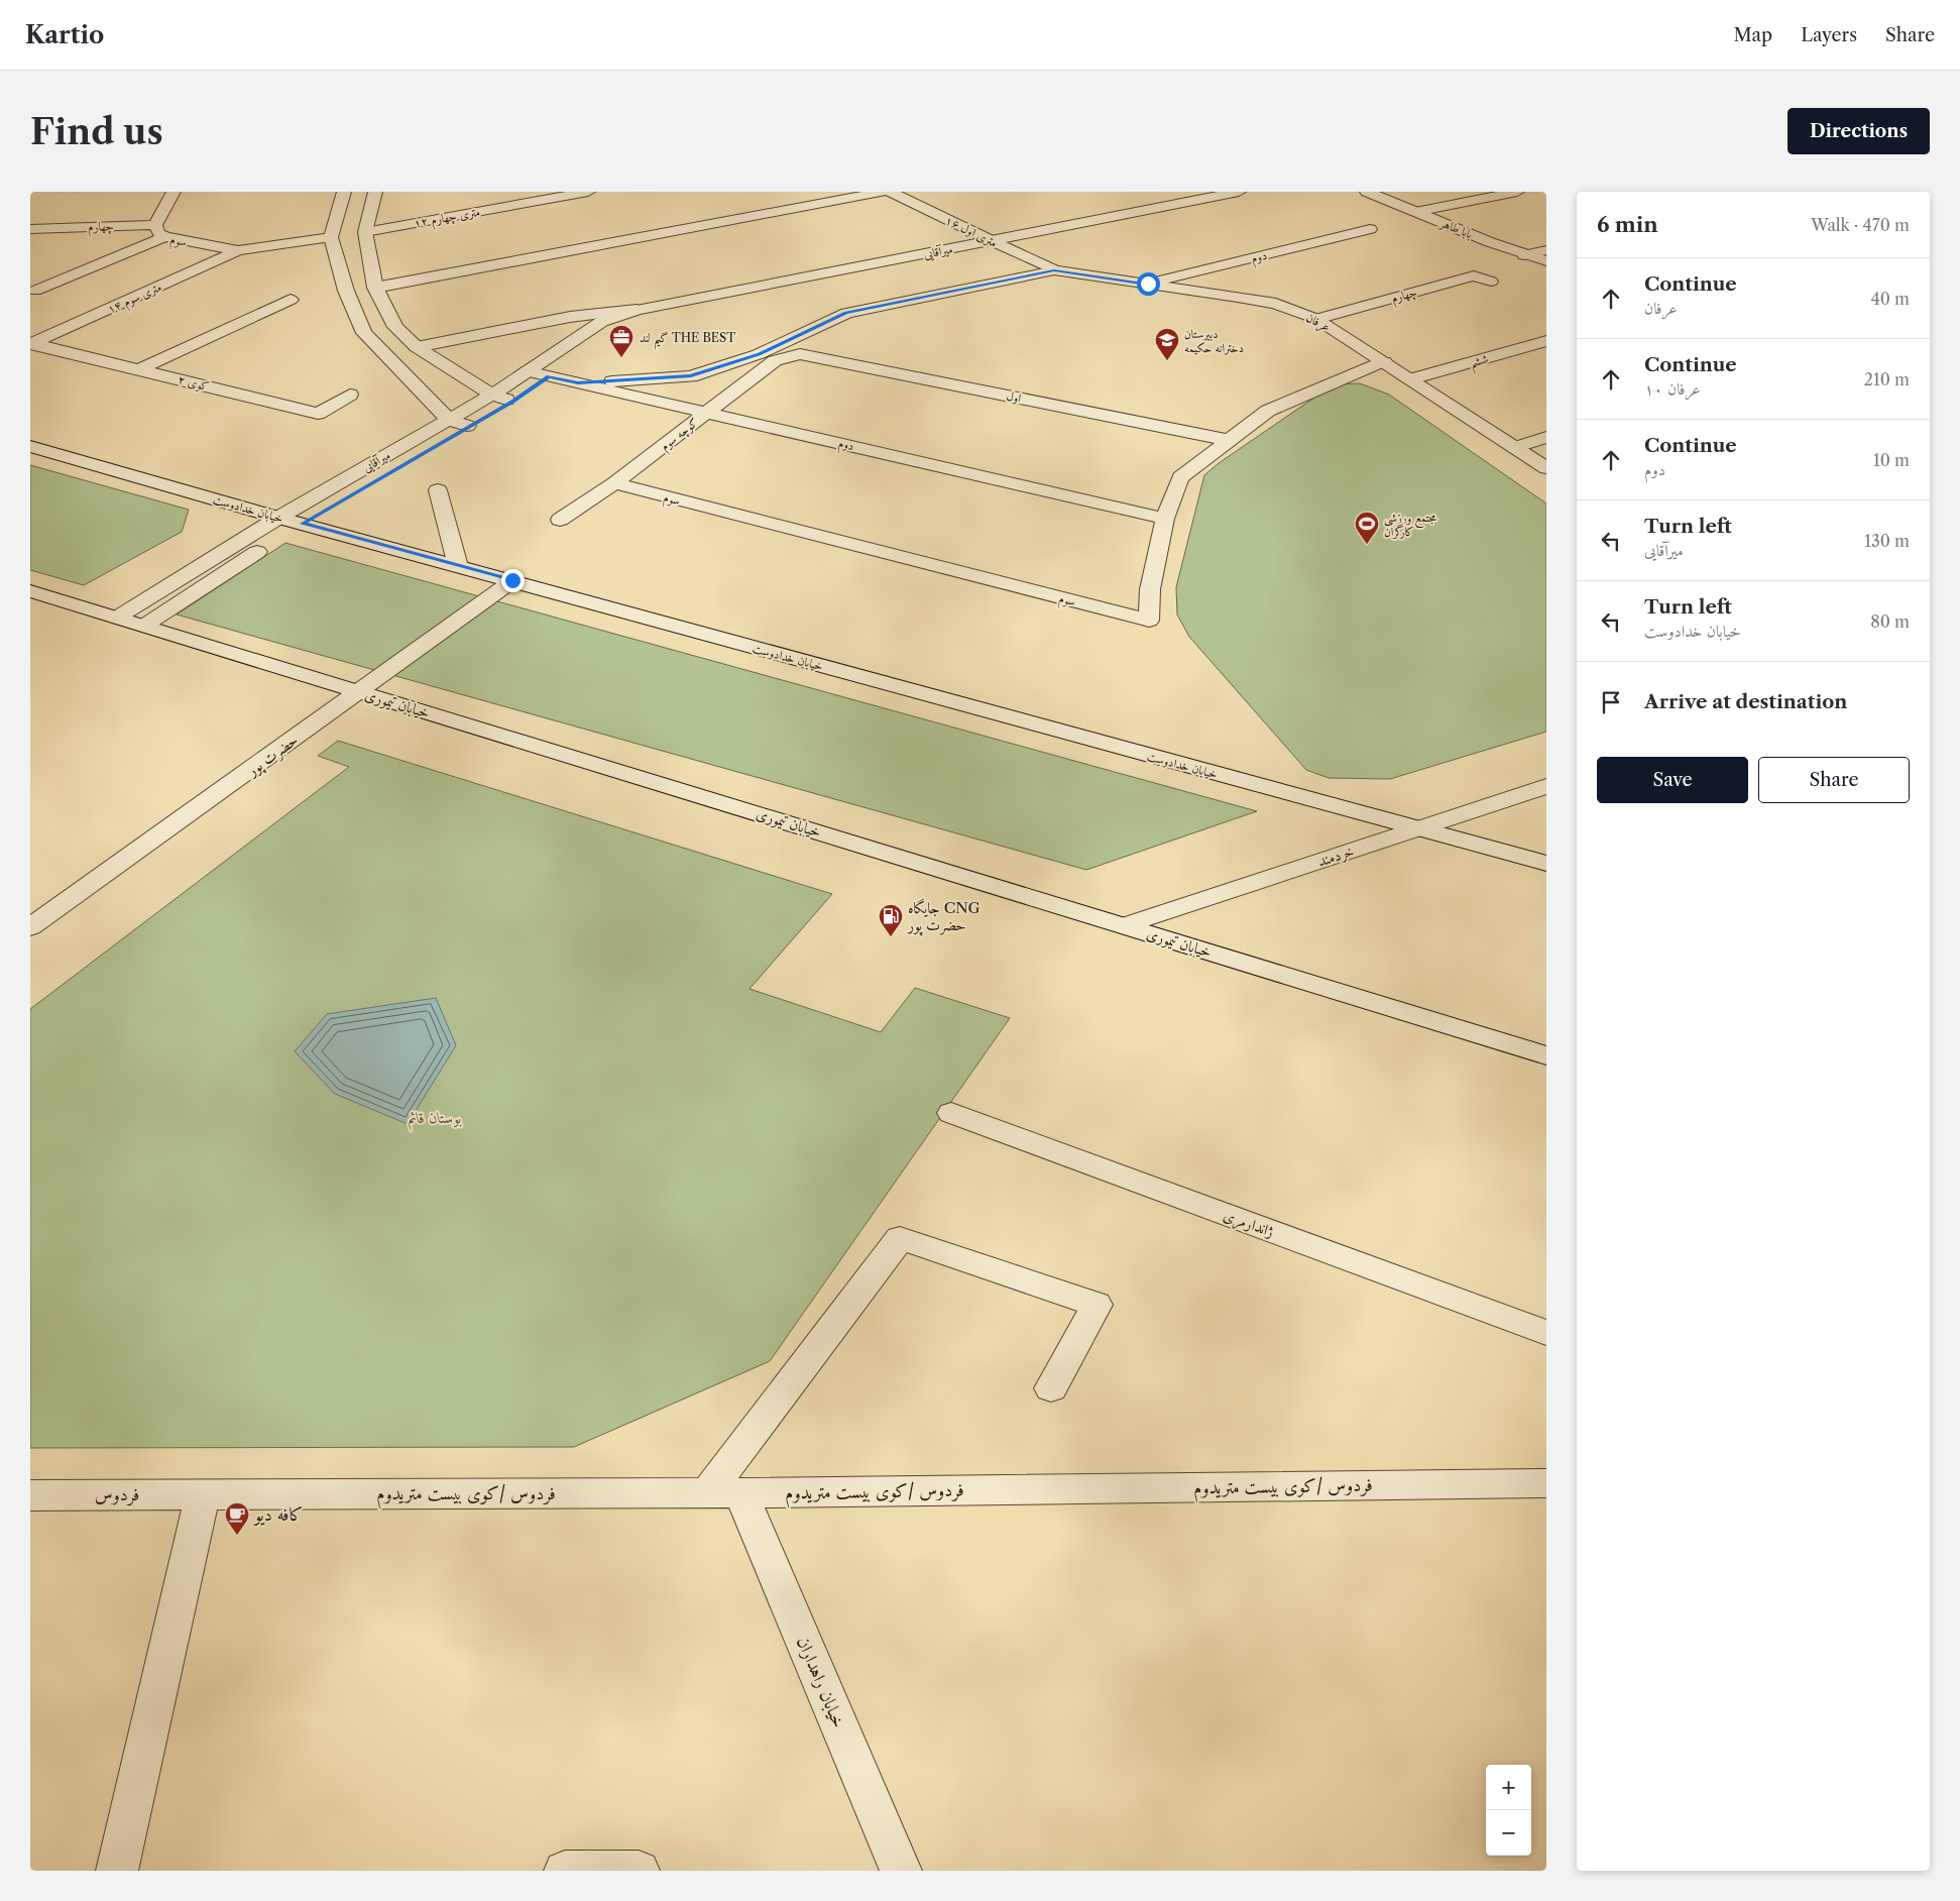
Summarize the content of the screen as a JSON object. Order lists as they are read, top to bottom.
{
  "streets": {
    "street": [
      "۱۲ متری چهارم",
      "چهارم",
      "بابا طاهر",
      "۱۶ متری اول",
      "سوم",
      "میرآقایی",
      "دوم",
      "۱۴ متری سوم",
      "عرفان",
      "ششم",
      "کوی ۲",
      "اول",
      "کوچه سوم",
      "خیابان خدادوست",
      "خیابان تیموری",
      "حضرت پور",
      "خردمند",
      "ژاندارمری",
      "فردوس /کوی بیست متریدوم",
      "فردوس",
      "خیابان راهداران"
    ]
  },
  "crossings": [
    ["چهارم", "عرفان"],
    ["۱۶ متری اول", "میرآقایی"],
    ["۱۶ متری اول", "عرفان"],
    ["سوم", "دوم"],
    ["سوم", "۱۴ متری سوم"],
    ["سوم", "عرفان"],
    ["سوم", "اول"],
    ["سوم", "کوچه سوم"],
    ["میرآقایی", "دوم"],
    ["میرآقایی", "خیابان خدادوست"],
    ["میرآقایی", "خیابان تیموری"],
    ["دوم", "عرفان"],
    ["دوم", "کوچه سوم"],
    ["۱۴ متری سوم", "کوی ۲"],
    ["عرفان", "ششم"],
    ["اول", "کوچه سوم"],
    ["خیابان خدادوست", "حضرت پور"],
    ["خیابان خدادوست", "خردمند"],
    ["خیابان تیموری", "حضرت پور"],
    ["خیابان تیموری", "خردمند"],
    ["فردوس /کوی بیست متریدوم", "فردوس"],
    ["فردوس /کوی بیست متریدوم", "خیابان راهداران"]
  ],
  "parks": ["بوستان قائم"],
  "places": {
    "office": ["گیم لند THE BEST"],
    "school or university": ["دبیرستان دخترانه حکیمه"],
    "sports": ["مجتمع ورزشی کارگران"],
    "fuel station": ["جایگاه CNG حضرت پور"],
    "cafe": ["کافه دیو"]
  },
  "page": {
    "header": "Kartio",
    "nav": ["Map", "Layers", "Share"],
    "buttons": [
      "Directions",
      ["Save", "Share"]
    ],
    "title": "Find us",
    "heading": ["6 min", "Walk · 470 m"],
    "list": [
      ["Continue", "عرفان", "40 m"],
      ["Continue", "عرفان ۱۰", "210 m"],
      ["Continue", "دوم", "10 m"],
      ["Turn left", "میرآقایی", "130 m"],
      ["Turn left", "خیابان خدادوست", "80 m"],
      "Arrive at destination"
    ],
    "map_buttons": ["+", "−"]
  }
}
